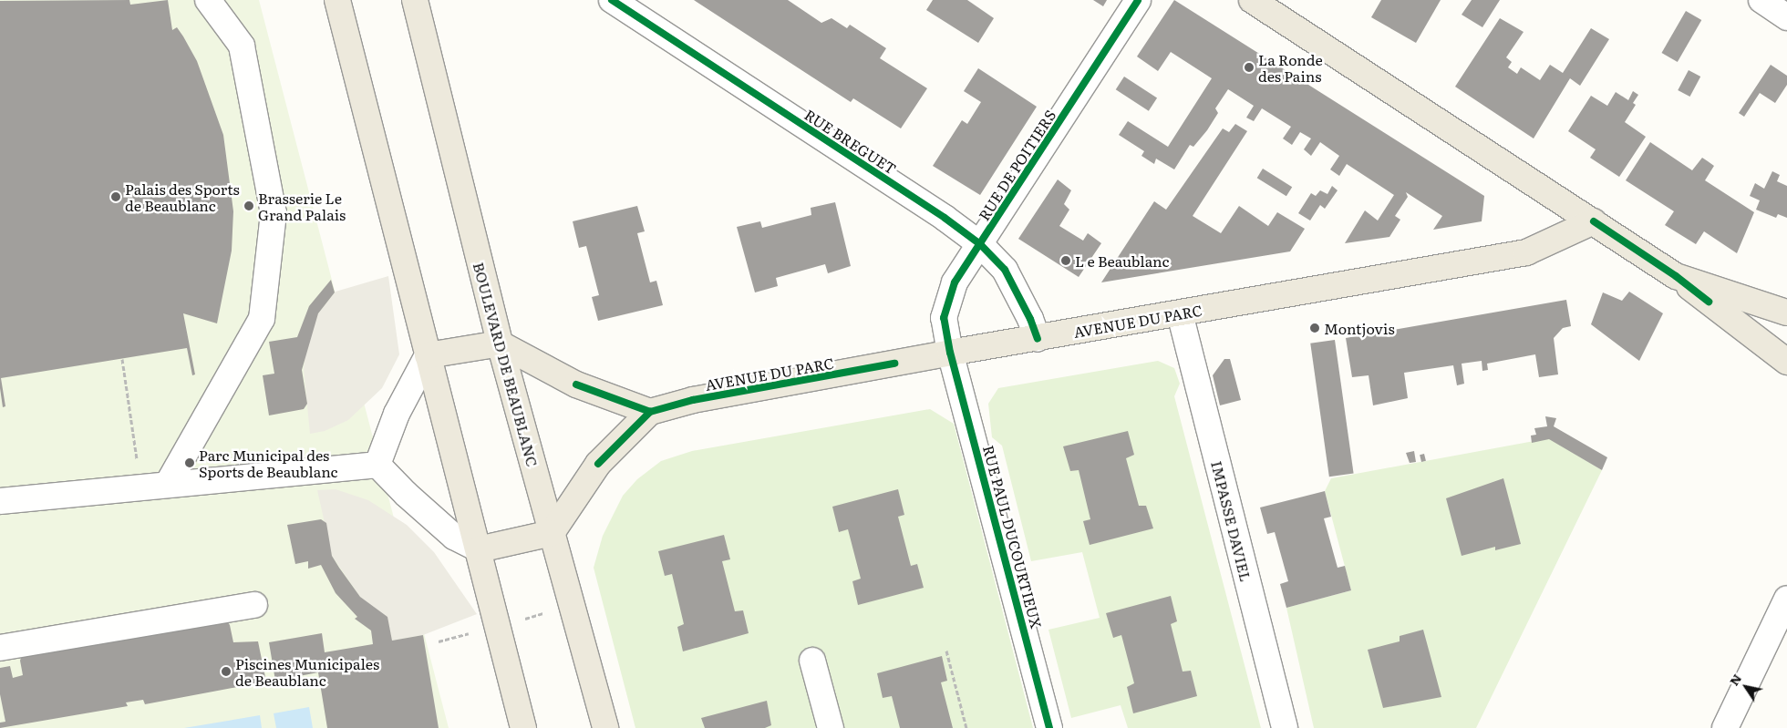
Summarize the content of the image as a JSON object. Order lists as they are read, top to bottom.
{
  "streets": {
    "main road": ["AVENUE DU PARC", "BOULEVARD DE BEAUBLANC"],
    "street": [
      "RUE BREGUET",
      "RUE DE POITIERS",
      "IMPASSE DAVIEL",
      "RUE PAUL DUCOURTIEUX"
    ]
  },
  "crossings": [
    ["RUE BREGUET", "RUE DE POITIERS"],
    ["RUE BREGUET", "AVENUE DU PARC"],
    ["RUE DE POITIERS", "AVENUE DU PARC"],
    ["RUE DE POITIERS", "RUE PAUL DUCOURTIEUX"],
    ["AVENUE DU PARC", "BOULEVARD DE BEAUBLANC"],
    ["AVENUE DU PARC", "IMPASSE DAVIEL"],
    ["AVENUE DU PARC", "RUE PAUL DUCOURTIEUX"]
  ],
  "places": [
    "La Ronde des Pains",
    "Palais des Sports de Beaublanc",
    "Brasserie Le Grand Palais",
    "L e Beaublanc",
    "Montjovis",
    "Parc Municipal des Sports de Beaublanc",
    "Piscines Municipales de Beaublanc"
  ],
  "north": "top left"
}
